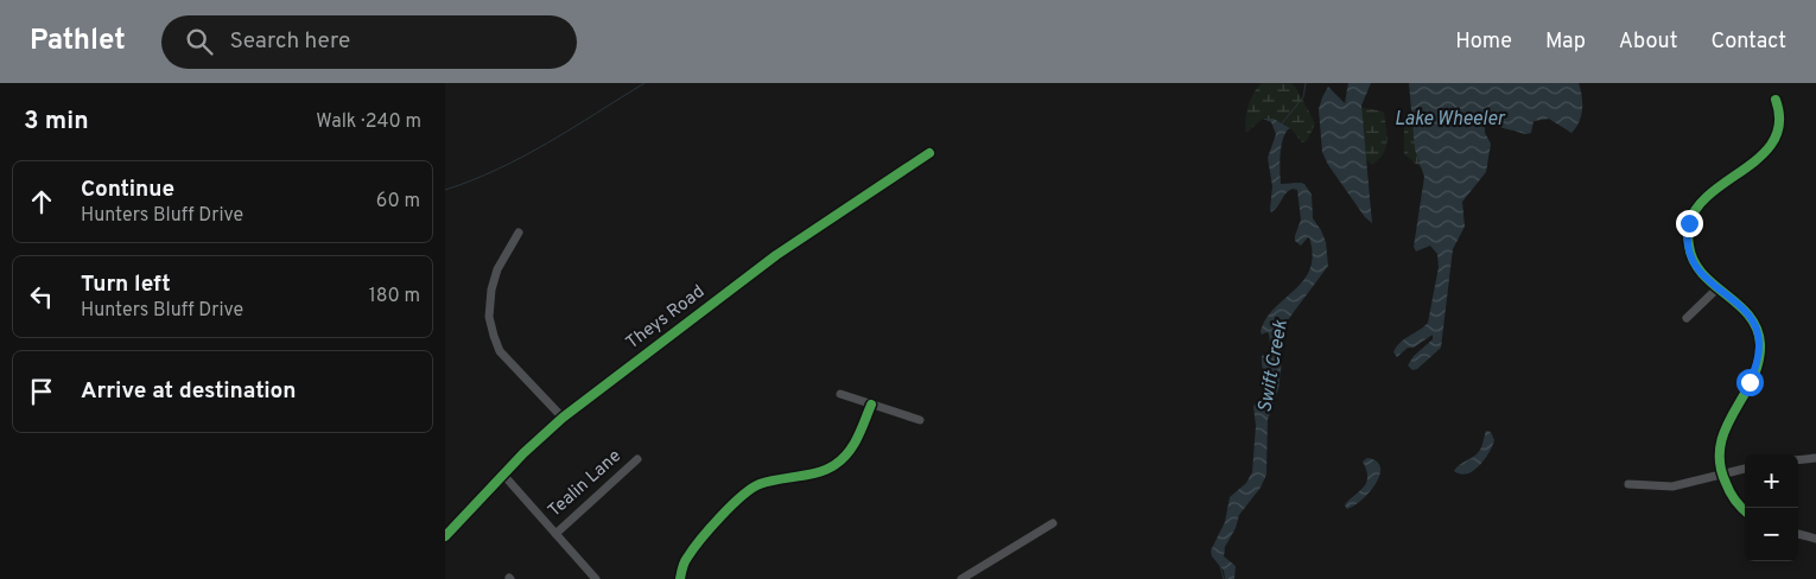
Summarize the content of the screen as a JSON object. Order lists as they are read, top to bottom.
{
  "streets": {
    "street": ["Theys Road", "Tealin Lane"]
  },
  "water": ["Lake Wheeler", "Swift Creek"],
  "page": {
    "header": "Pathlet",
    "search": "Search here",
    "nav": [
      "Home",
      "Map",
      "About",
      "Contact"
    ],
    "heading": ["3 min", "Walk · 240 m"],
    "list": [
      ["Continue", "Hunters Bluff Drive", "60 m"],
      ["Turn left", "Hunters Bluff Drive", "180 m"],
      "Arrive at destination"
    ],
    "map_buttons": ["+", "−"]
  }
}
